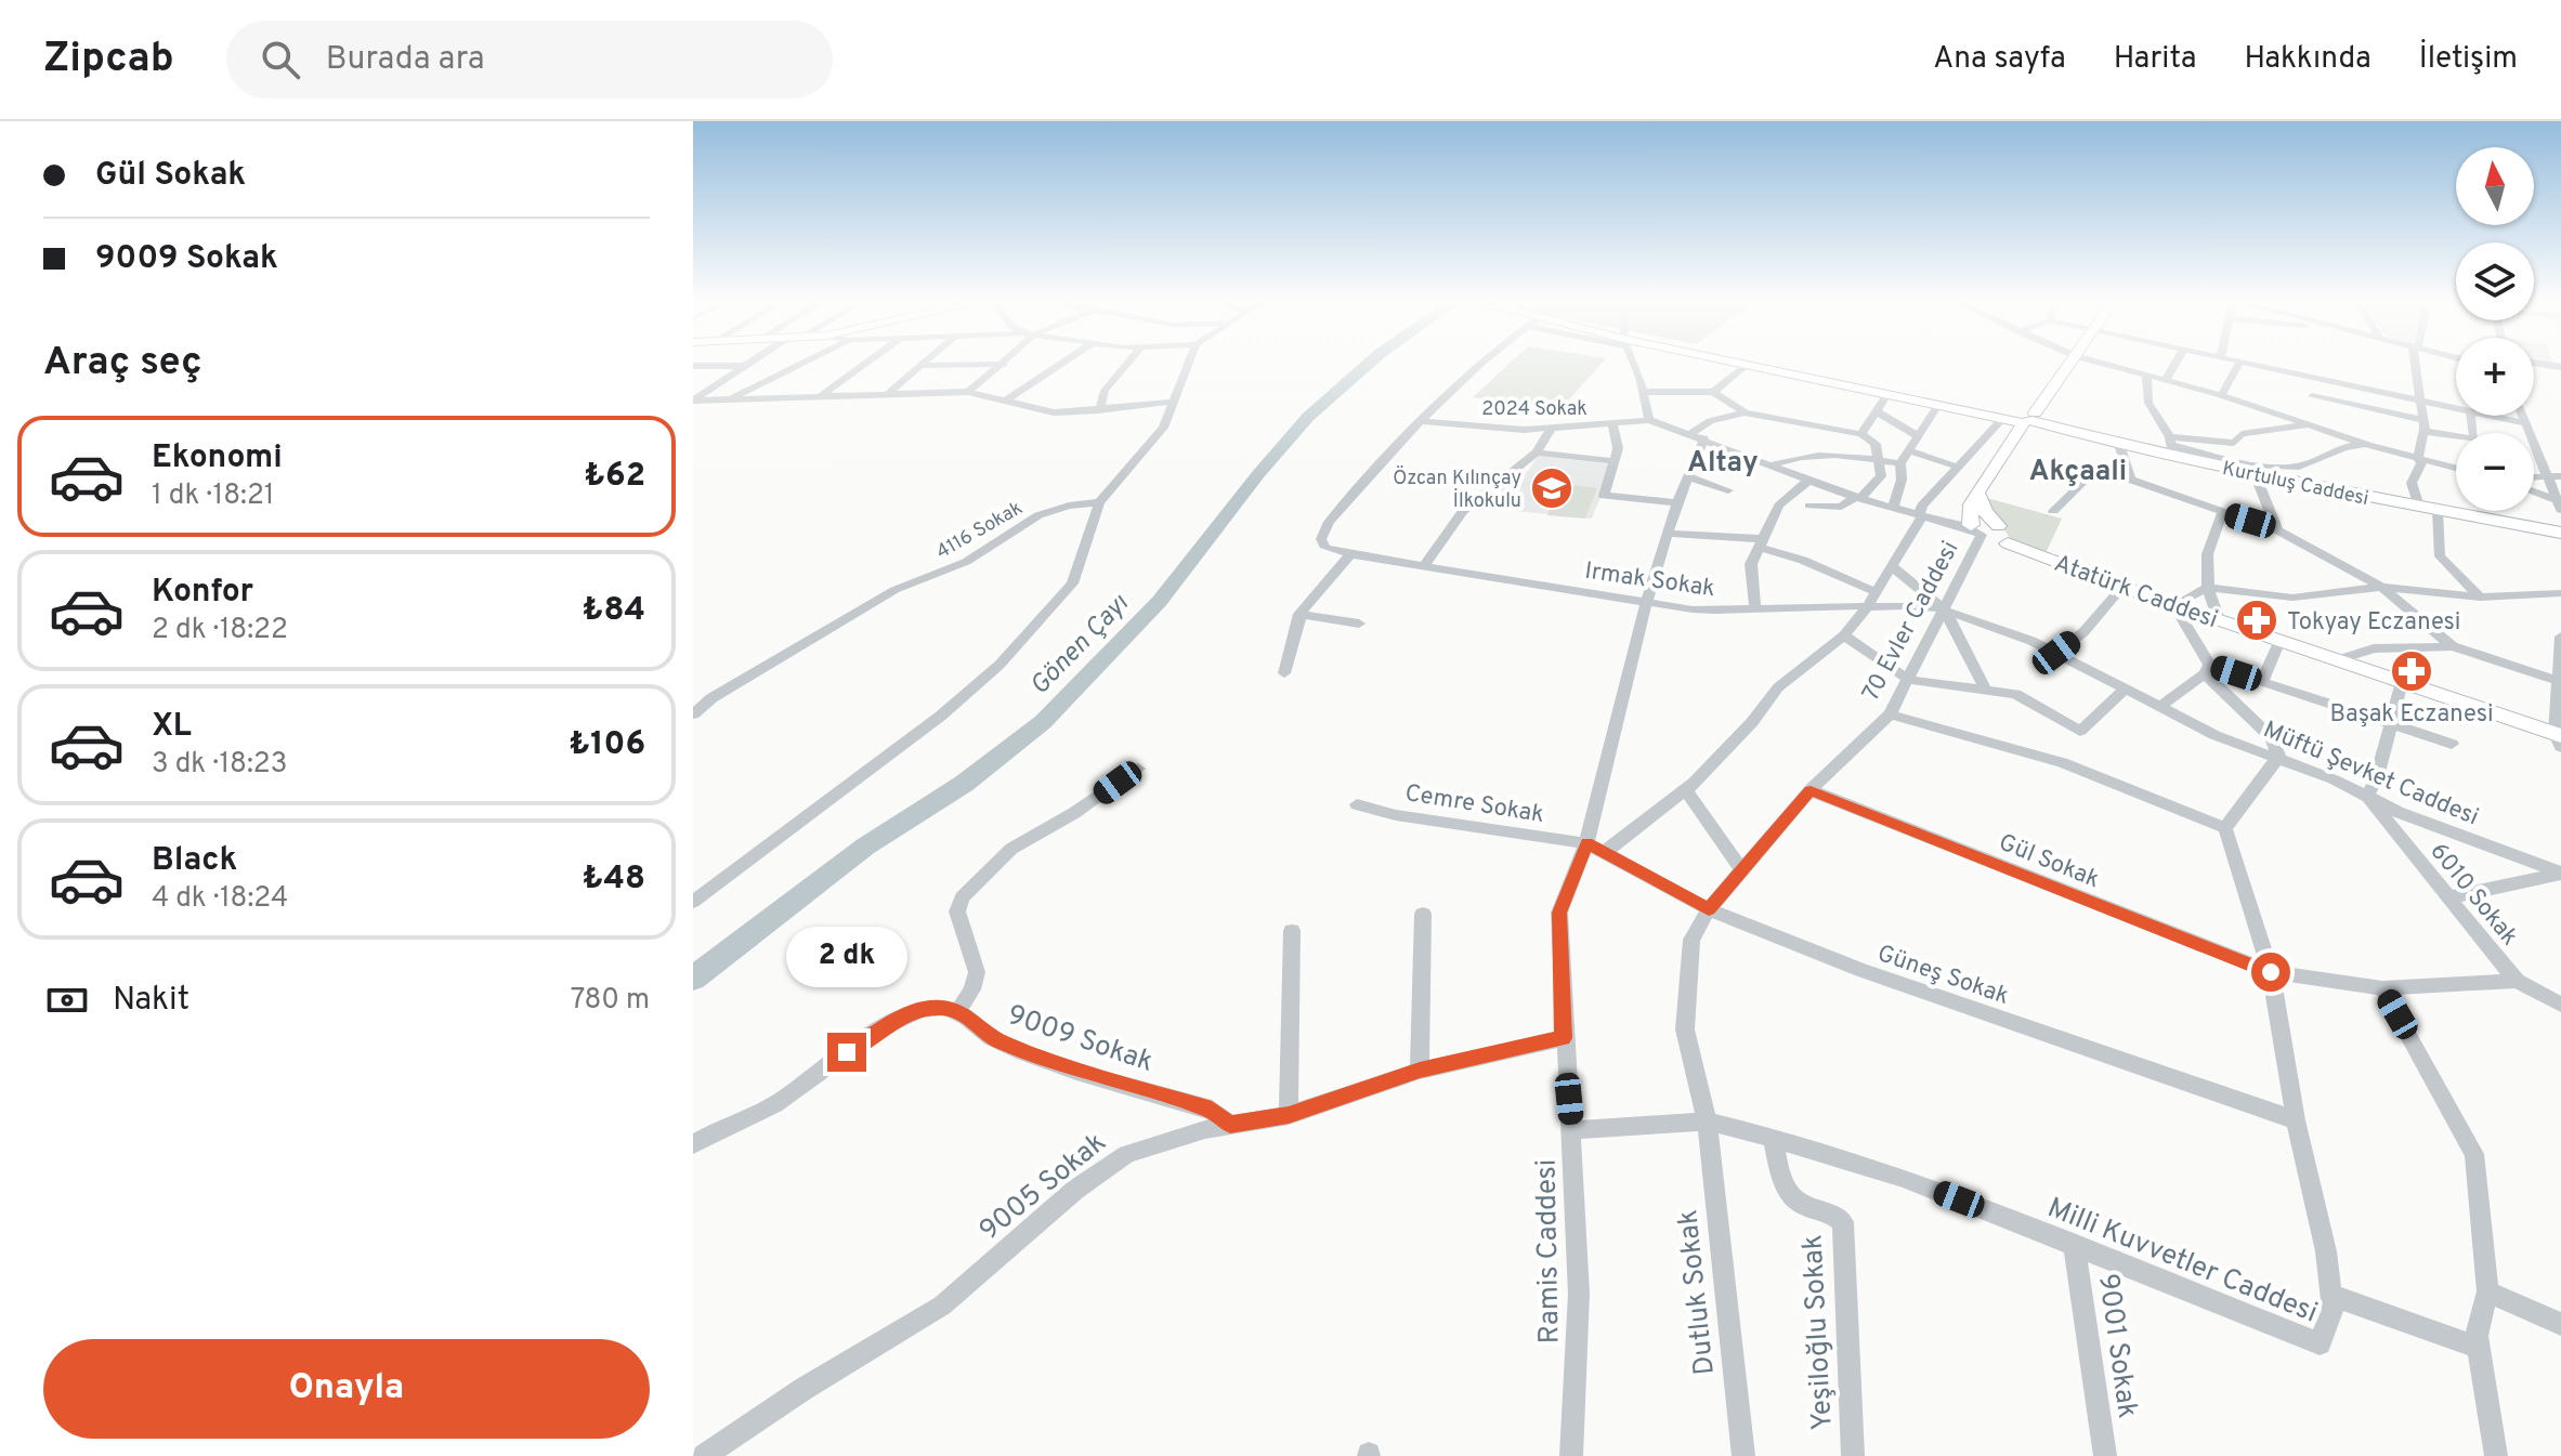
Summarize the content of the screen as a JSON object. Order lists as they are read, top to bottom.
{
  "streets": {
    "main road": ["Kurtuluş Caddesi", "Atatürk Caddesi"],
    "street": [
      "2024 Sokak",
      "4116 Sokak",
      "Irmak Sokak",
      "70 Evler Caddesi",
      "Müftü Şevket Caddesi",
      "Cemre Sokak",
      "Gül Sokak",
      "6010 Sokak",
      "Güneş Sokak",
      "9009 Sokak",
      "9005 Sokak",
      "Ramis Caddesi",
      "Milli Kuvvetler Caddesi",
      "Dutluk Sokak",
      "Yeşiloğlu Sokak",
      "9001 Sokak"
    ]
  },
  "crossings": [
    ["Irmak Sokak", "70 Evler Caddesi"],
    ["Irmak Sokak", "Müftü Şevket Caddesi"],
    ["Irmak Sokak", "Ramis Caddesi"],
    ["Atatürk Caddesi", "70 Evler Caddesi"],
    ["70 Evler Caddesi", "Müftü Şevket Caddesi"],
    ["70 Evler Caddesi", "Gül Sokak"],
    ["70 Evler Caddesi", "Güneş Sokak"],
    ["70 Evler Caddesi", "Milli Kuvvetler Caddesi"],
    ["70 Evler Caddesi", "Dutluk Sokak"],
    ["Müftü Şevket Caddesi", "6010 Sokak"],
    ["Cemre Sokak", "Güneş Sokak"],
    ["Cemre Sokak", "Ramis Caddesi"],
    ["Gül Sokak", "6010 Sokak"],
    ["Gül Sokak", "Milli Kuvvetler Caddesi"],
    ["Güneş Sokak", "Ramis Caddesi"],
    ["Güneş Sokak", "Milli Kuvvetler Caddesi"],
    ["9009 Sokak", "9005 Sokak"],
    ["9005 Sokak", "Ramis Caddesi"],
    ["Ramis Caddesi", "Milli Kuvvetler Caddesi"],
    ["Milli Kuvvetler Caddesi", "Dutluk Sokak"],
    ["Milli Kuvvetler Caddesi", "Yeşiloğlu Sokak"],
    ["Milli Kuvvetler Caddesi", "9001 Sokak"]
  ],
  "districts": ["Altay", "Akçaali"],
  "water": ["Gönen Çayı"],
  "places": {
    "school or university": ["Özcan Kılınçay İlkokulu"],
    "pharmacy": ["Tokyay Eczanesi", "Başak Eczanesi"]
  },
  "north": "top",
  "page": {
    "header": "Zipcab",
    "search": "Burada ara",
    "nav": [
      "Ana sayfa",
      "Harita",
      "Hakkında",
      "İletişim"
    ],
    "banner": ["Gül Sokak", "9009 Sokak"],
    "map_buttons": ["+", "−"],
    "heading": "Araç seç",
    "list": [
      {
        "name": "Ekonomi",
        "note": "1 dk · 18:21",
        "value": "₺62"
      },
      {
        "name": "Konfor",
        "note": "2 dk · 18:22",
        "value": "₺84"
      },
      {
        "name": "XL",
        "note": "3 dk · 18:23",
        "value": "₺106"
      },
      {
        "name": "Black",
        "note": "4 dk · 18:24",
        "value": "₺48"
      }
    ],
    "bubble": "2 dk",
    "pay": ["Nakit", "780 m"],
    "buttons": "Onayla"
  }
}
